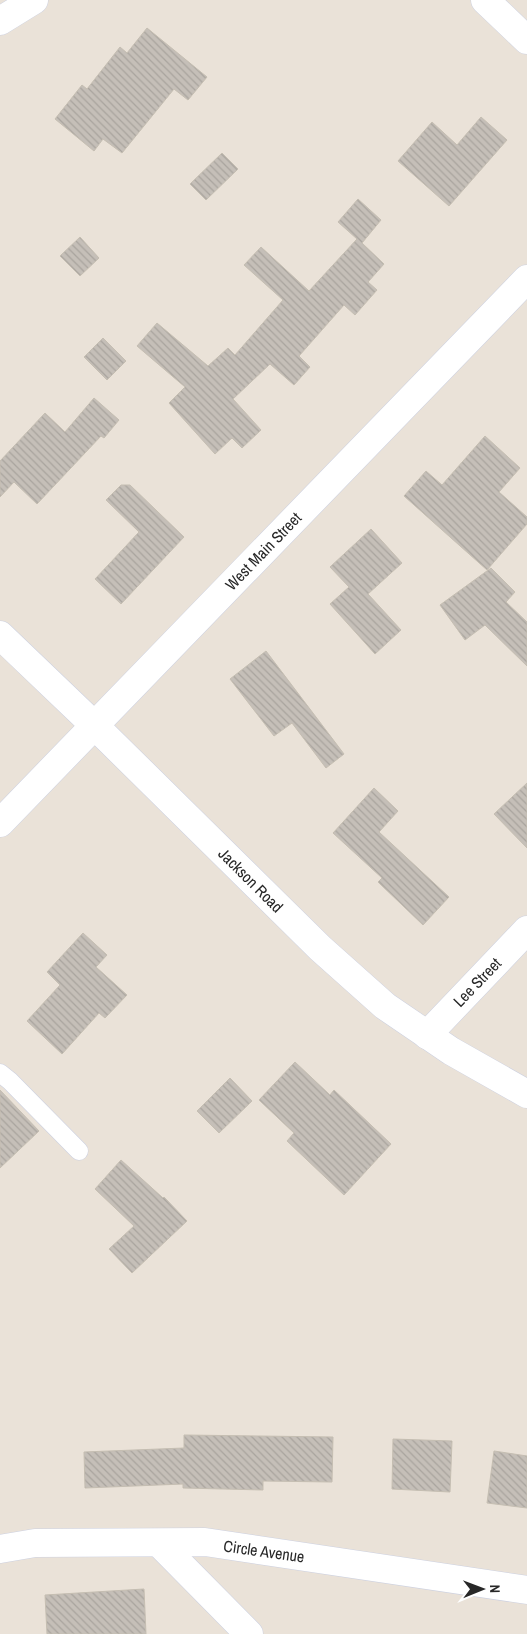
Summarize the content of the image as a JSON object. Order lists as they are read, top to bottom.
{
  "streets": {
    "street": [
      "West Main Street",
      "Jackson Road",
      "Lee Street",
      "Circle Avenue"
    ]
  },
  "crossings": [
    ["West Main Street", "Jackson Road"],
    ["Jackson Road", "Lee Street"]
  ],
  "north": "right"
}
